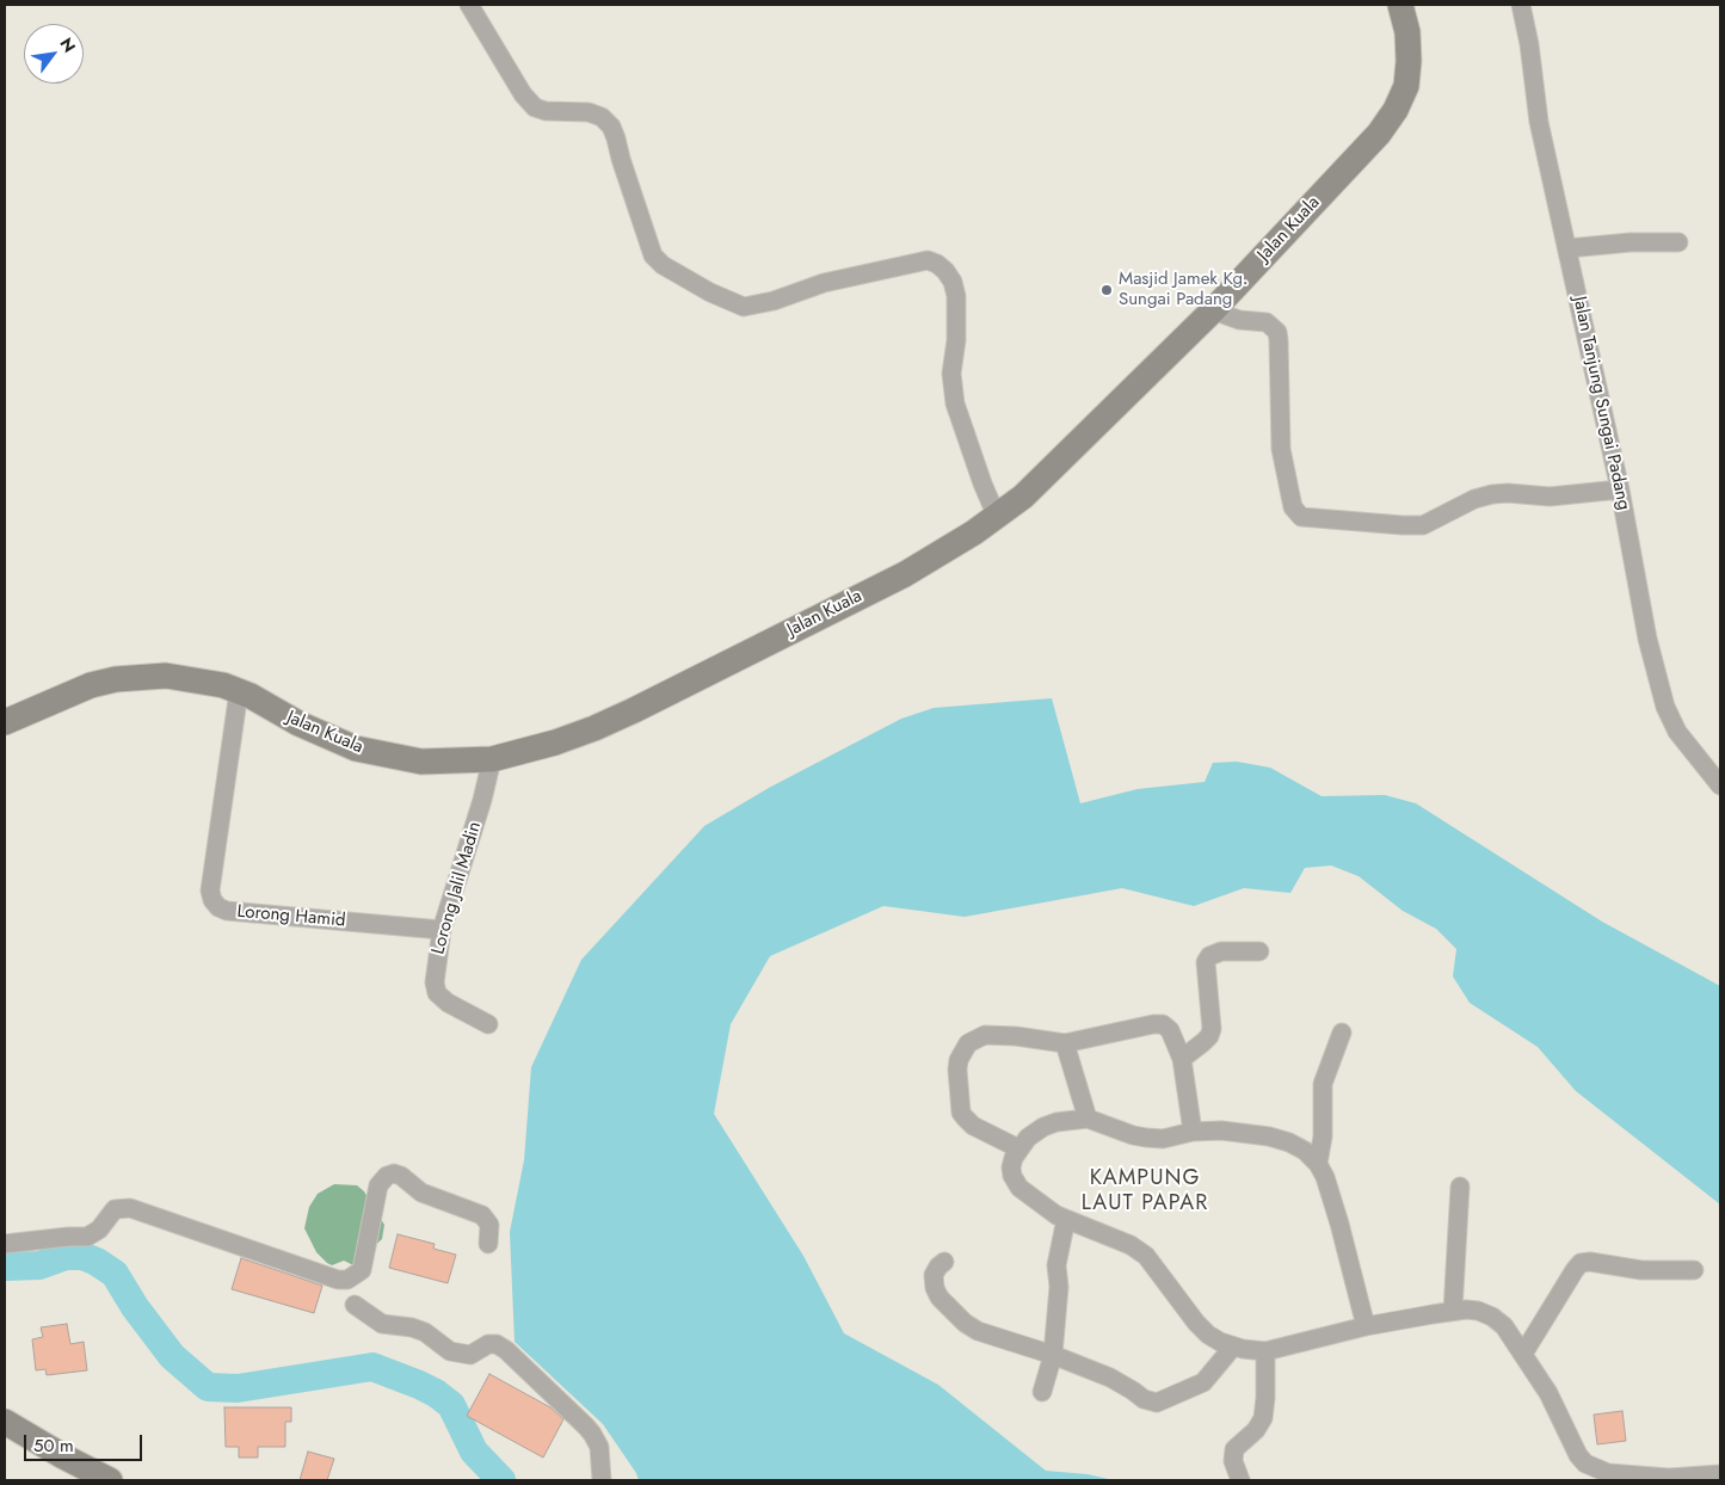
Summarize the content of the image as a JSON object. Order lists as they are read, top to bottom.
{
  "streets": {
    "main road": ["Jalan Kuala"],
    "street": ["Jalan Tanjung Sungai Padang", "Lorong Jalil Madin", "Lorong Hamid"]
  },
  "crossings": [
    ["Jalan Kuala", "Lorong Jalil Madin"],
    ["Jalan Kuala", "Lorong Hamid"],
    ["Lorong Jalil Madin", "Lorong Hamid"]
  ],
  "districts": ["KAMPUNG LAUT PAPAR"],
  "places": ["Masjid Jamek Kg. Sungai Padang"],
  "scale_bar": "50 m",
  "north": "top right"
}
